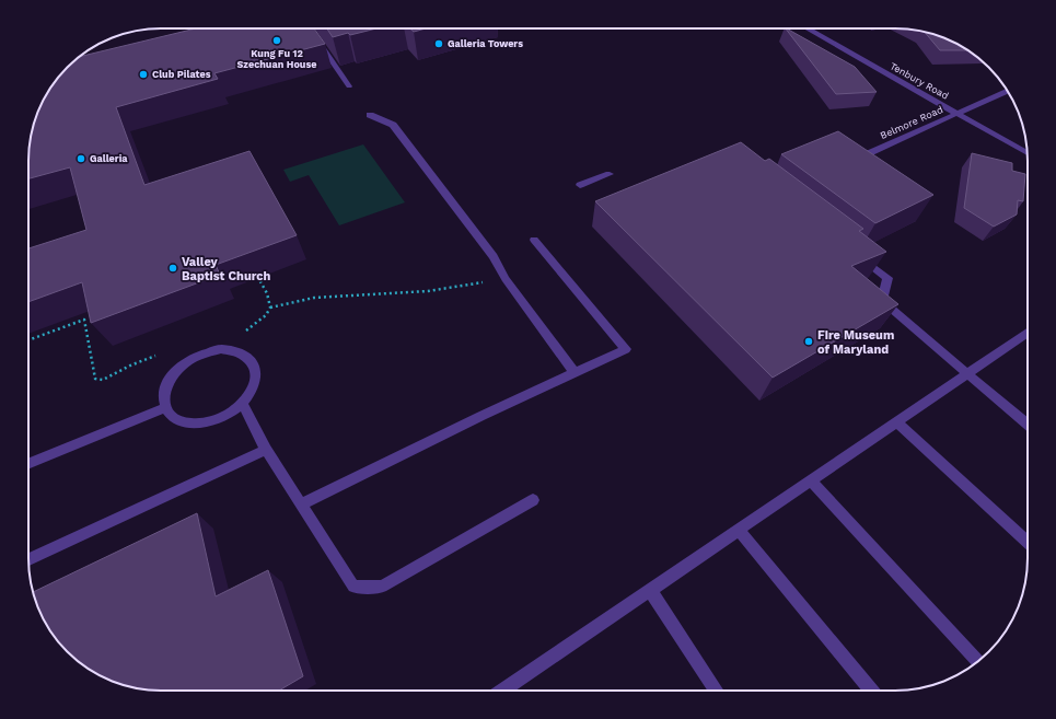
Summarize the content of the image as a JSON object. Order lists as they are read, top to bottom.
{
  "streets": {
    "street": ["Tenbury Road", "Belmore Road"]
  },
  "crossings": [
    ["Tenbury Road", "Belmore Road"]
  ],
  "places": [
    "Kung Fu 12 Szechuan House",
    "Galleria Towers",
    "Club Pilates",
    "Galleria",
    "Valley Baptist Church",
    "Fire Museum of Maryland"
  ]
}
